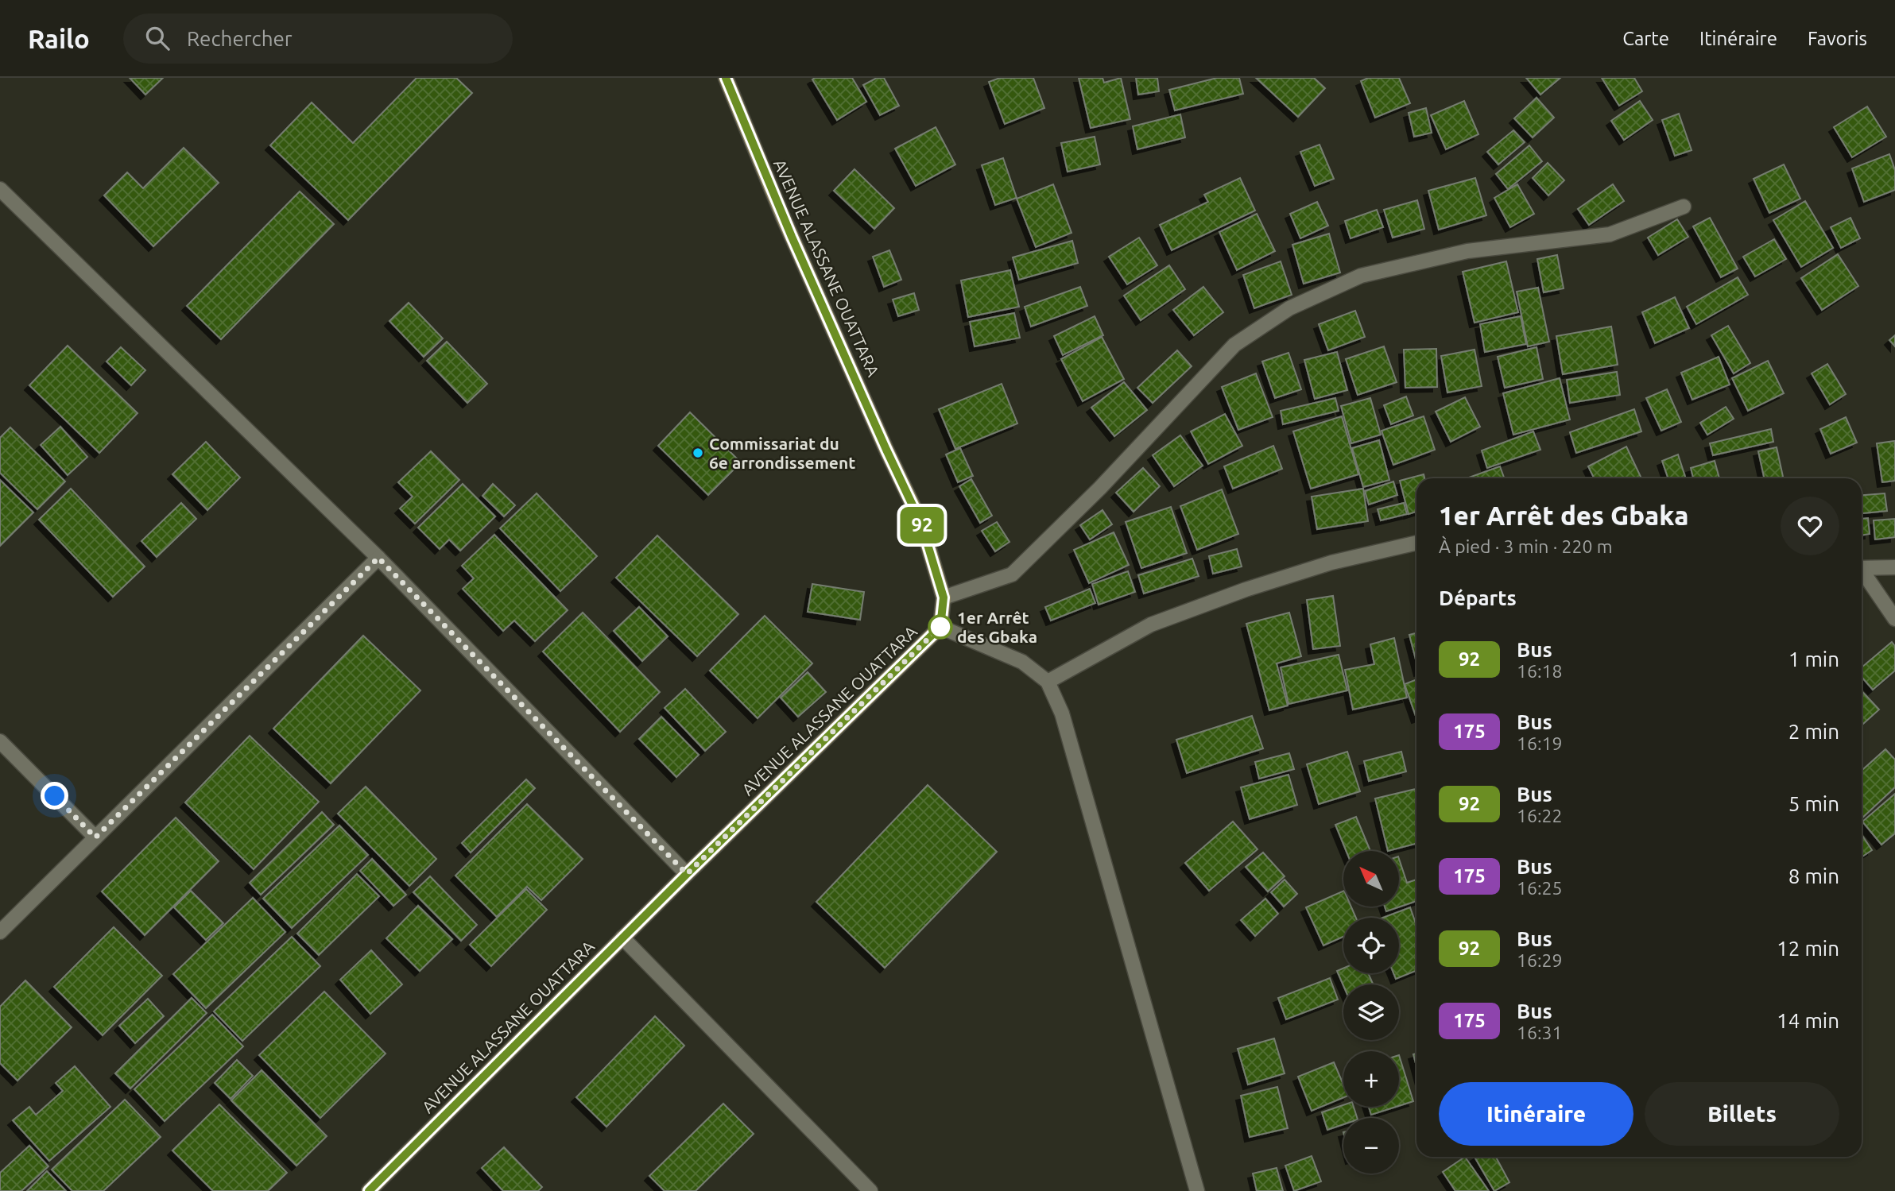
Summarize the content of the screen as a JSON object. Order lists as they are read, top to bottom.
{
  "streets": {
    "street": ["AVENUE ALASSANE OUATTARA"]
  },
  "places": ["Commissariat du 6e arrondissement", "1er Arrêt des Gbaka"],
  "lines": ["bus line 92"],
  "north": "top left",
  "page": {
    "header": "Railo",
    "search": "Rechercher",
    "nav": ["Carte", "Itinéraire", "Favoris"],
    "on_map": "92",
    "heading": [
      ["1er Arrêt des Gbaka", "À pied · 3 min · 220 m"],
      "Départs"
    ],
    "list": [
      {
        "mark": "92",
        "name": "Bus",
        "note": "16:18",
        "value": "1 min"
      },
      {
        "mark": "175",
        "name": "Bus",
        "note": "16:19",
        "value": "2 min"
      },
      {
        "mark": "92",
        "name": "Bus",
        "note": "16:22",
        "value": "5 min"
      },
      {
        "mark": "175",
        "name": "Bus",
        "note": "16:25",
        "value": "8 min"
      },
      {
        "mark": "92",
        "name": "Bus",
        "note": "16:29",
        "value": "12 min"
      },
      {
        "mark": "175",
        "name": "Bus",
        "note": "16:31",
        "value": "14 min"
      }
    ],
    "map_buttons": ["+", "−"],
    "buttons": ["Itinéraire", "Billets"]
  }
}
